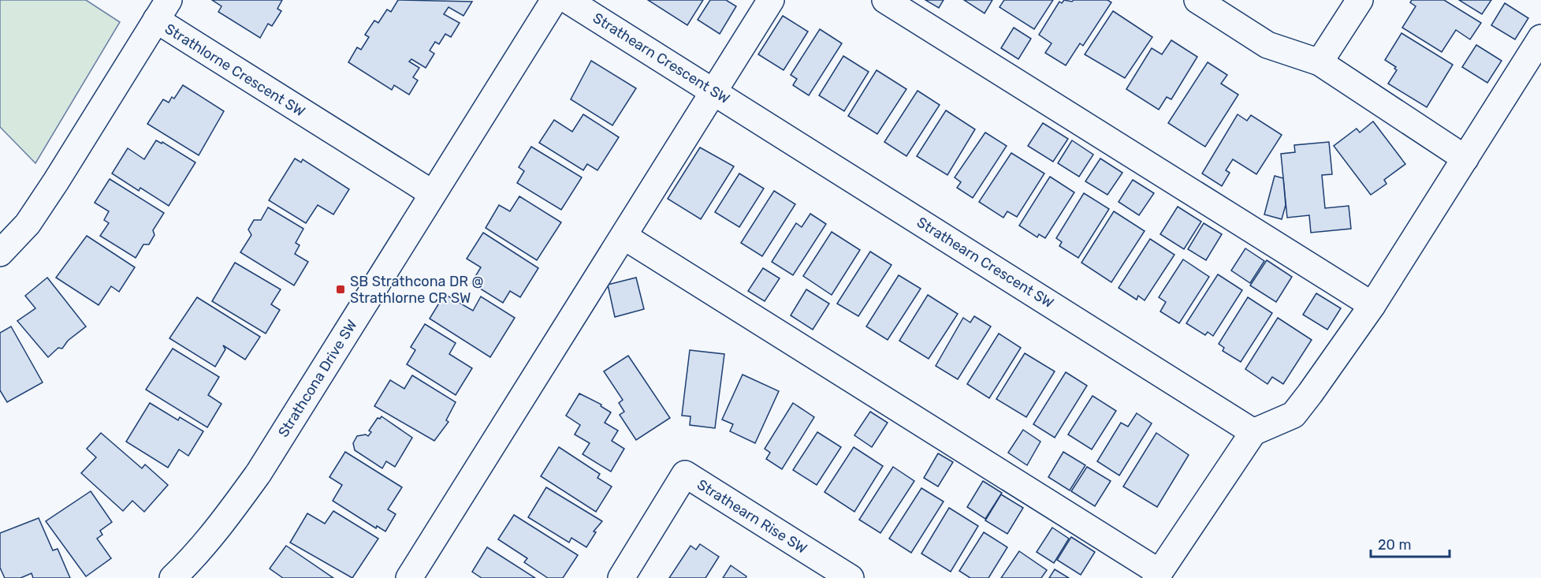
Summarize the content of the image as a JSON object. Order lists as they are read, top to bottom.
{
  "streets": {
    "street": [
      "Strathearn Crescent SW",
      "Strathlorne Crescent SW",
      "Strathcona Drive SW",
      "Strathearn Rise SW"
    ]
  },
  "crossings": [
    ["Strathlorne Crescent SW", "Strathcona Drive SW"]
  ],
  "places": {
    "transit": ["SB Strathcona DR @ Strathlorne CR SW"]
  },
  "scale_bar": "20 m"
}
